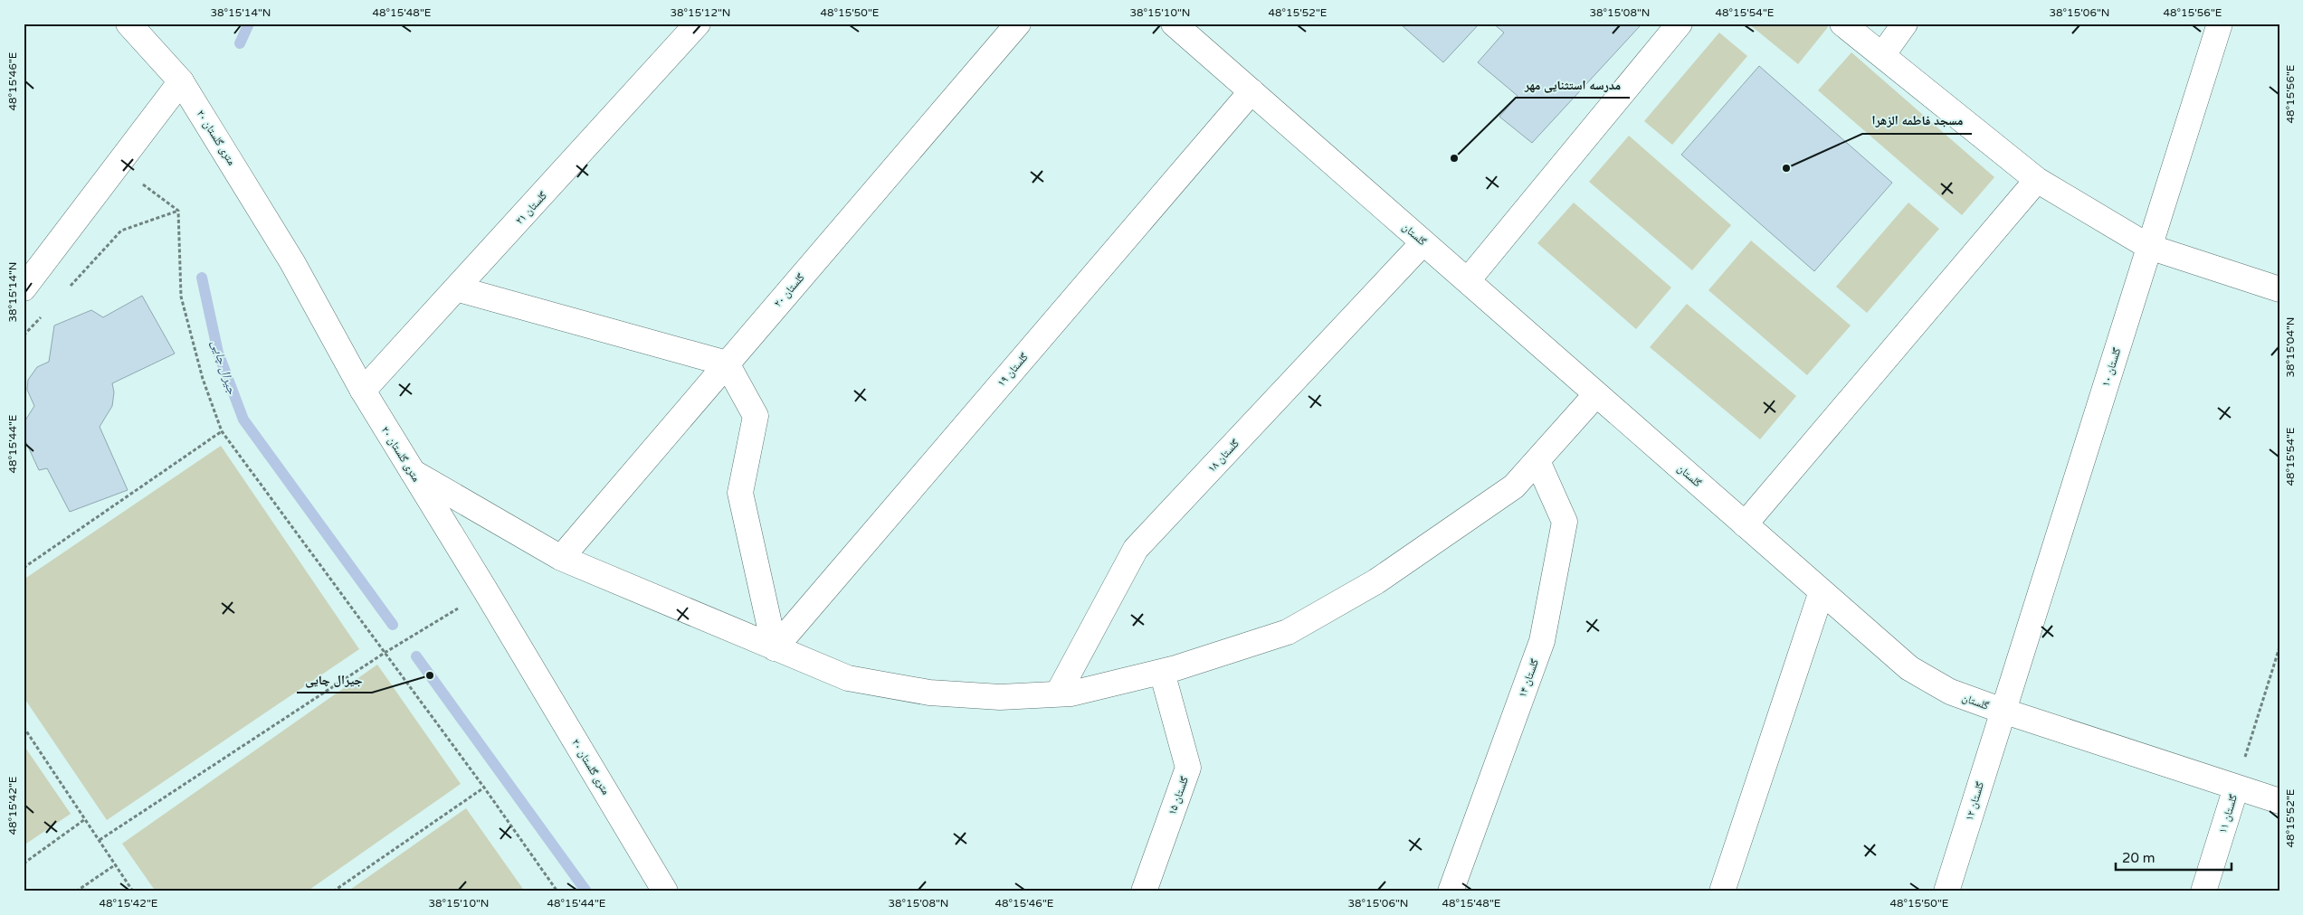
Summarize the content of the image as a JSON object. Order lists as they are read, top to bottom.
{
  "streets": {
    "street": [
      "۲۰ متری گلستان",
      "گلستان ۲۱",
      "گلستان",
      "گلستان ۲۰",
      "گلستان ۱۰",
      "گلستان ۱۹",
      "گلستان ۱۸",
      "گلستان ۱۴",
      "گلستان ۱۵",
      "گلستان ۱۲",
      "گلستان ۱۱"
    ]
  },
  "crossings": [
    ["۲۰ متری گلستان", "گلستان ۲۱"],
    ["گلستان", "گلستان ۱۰"],
    ["گلستان", "گلستان ۱۹"],
    ["گلستان", "گلستان ۱۸"],
    ["گلستان", "گلستان ۱۲"],
    ["گلستان", "گلستان ۱۱"],
    ["گلستان ۱۰", "گلستان ۱۲"]
  ],
  "water": ["جیرال چایی"],
  "places": ["مدرسه استثنایی مهر", "مسجد فاطمه الزهرا", "جیرال چایی"],
  "scale_bar": "20 m",
  "coordinates": [
    "38°15'14\"N",
    "48°15'48\"E",
    "38°15'12\"N",
    "48°15'50\"E",
    "38°15'10\"N",
    "48°15'52\"E",
    "38°15'08\"N",
    "48°15'54\"E",
    "38°15'06\"N",
    "48°15'56\"E",
    "48°15'46\"E",
    "38°15'04\"N",
    "48°15'44\"E",
    "48°15'42\"E"
  ]
}
